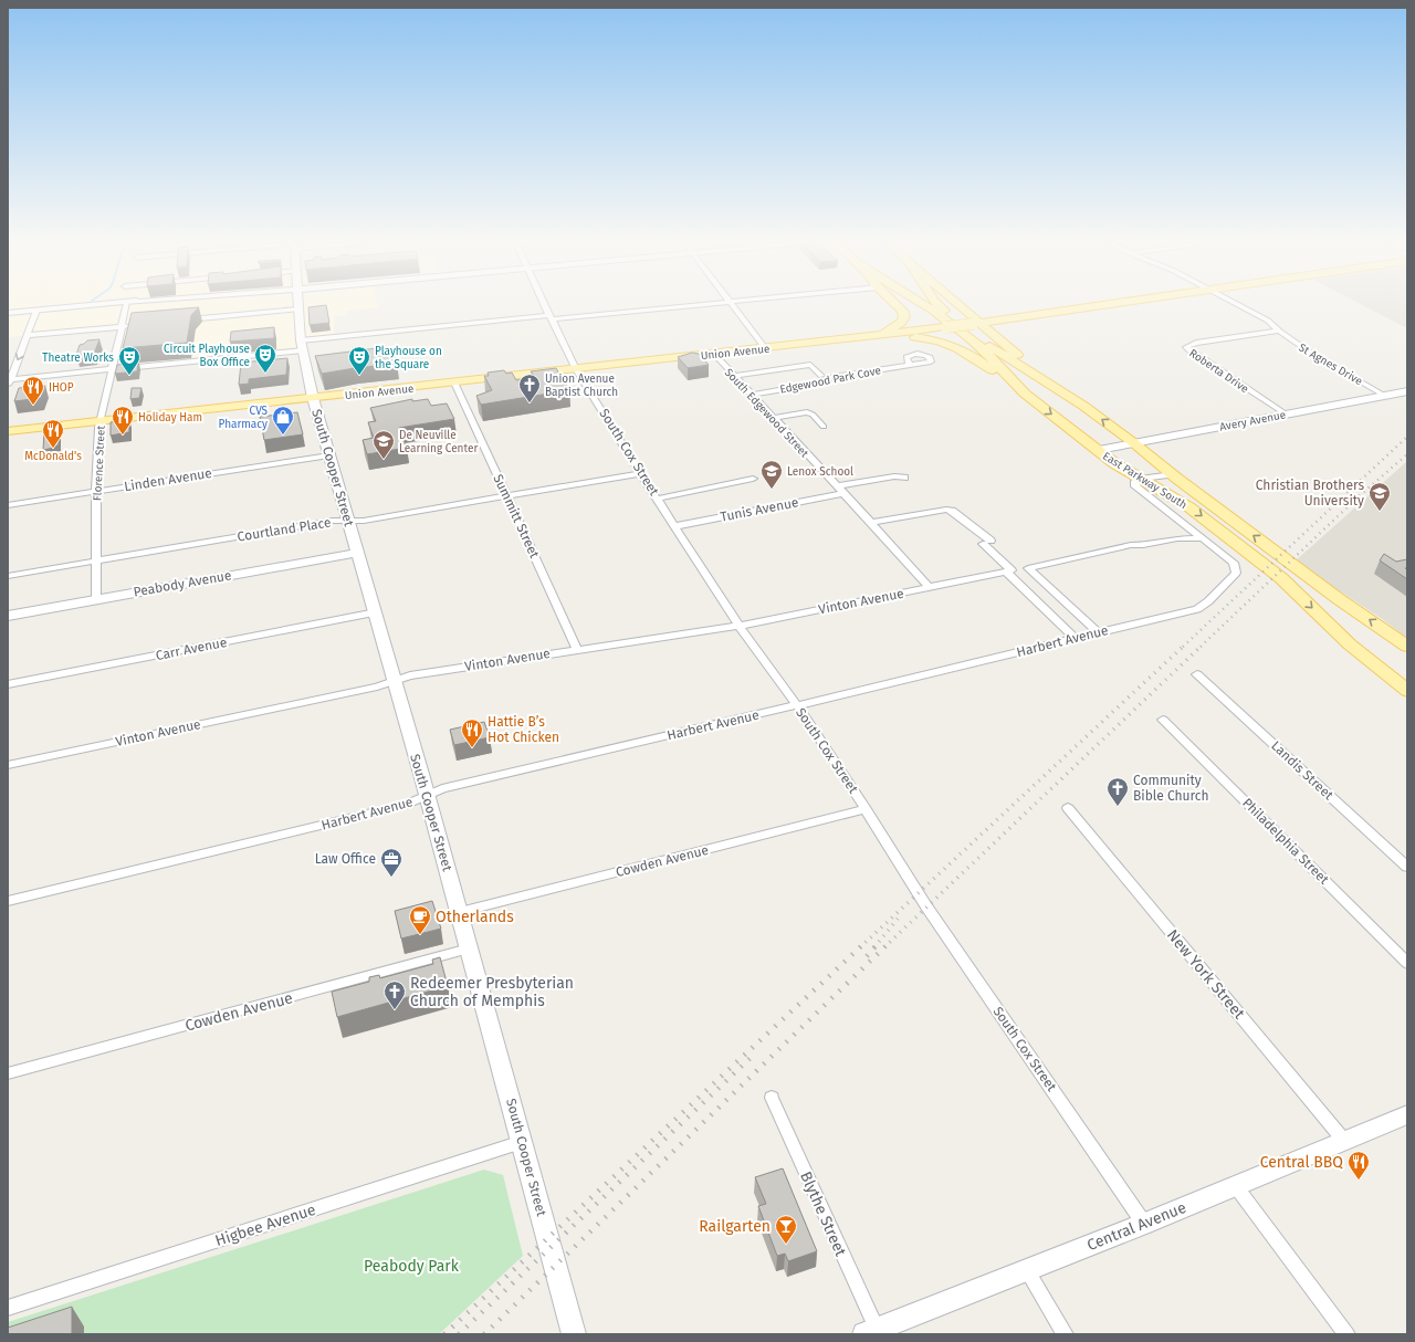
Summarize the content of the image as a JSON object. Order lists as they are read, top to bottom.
{
  "streets": {
    "main road": [
      "Union Avenue",
      "Avery Avenue",
      "South Cooper Street",
      "East Parkway South",
      "Peabody Avenue",
      "Central Avenue"
    ],
    "street": [
      "St Agnes Drive",
      "Roberta Drive",
      "Edgewood Park Cove",
      "South Edgewood Street",
      "South Cox Street",
      "Florence Street",
      "Linden Avenue",
      "Tunis Avenue",
      "Summitt Street",
      "Courtland Place",
      "Vinton Avenue",
      "Harbert Avenue",
      "Carr Avenue",
      "Landis Street",
      "Philadelphia Street",
      "Cowden Avenue",
      "New York Street",
      "Blythe Street",
      "Higbee Avenue"
    ]
  },
  "crossings": [
    ["Union Avenue", "South Edgewood Street"],
    ["Union Avenue", "South Cox Street"],
    ["Union Avenue", "Florence Street"],
    ["Union Avenue", "South Cooper Street"],
    ["Union Avenue", "Summitt Street"],
    ["St Agnes Drive", "Roberta Drive"],
    ["St Agnes Drive", "Avery Avenue"],
    ["Roberta Drive", "Avery Avenue"],
    ["Edgewood Park Cove", "South Edgewood Street"],
    ["South Edgewood Street", "Tunis Avenue"],
    ["South Edgewood Street", "Vinton Avenue"],
    ["Avery Avenue", "East Parkway South"],
    ["South Cox Street", "Tunis Avenue"],
    ["South Cox Street", "Courtland Place"],
    ["South Cox Street", "Vinton Avenue"],
    ["South Cox Street", "Harbert Avenue"],
    ["South Cox Street", "Cowden Avenue"],
    ["South Cox Street", "Central Avenue"],
    ["Florence Street", "Linden Avenue"],
    ["Florence Street", "Courtland Place"],
    ["Florence Street", "Peabody Avenue"],
    ["South Cooper Street", "Linden Avenue"],
    ["South Cooper Street", "Courtland Place"],
    ["South Cooper Street", "Peabody Avenue"],
    ["South Cooper Street", "Vinton Avenue"],
    ["South Cooper Street", "Harbert Avenue"],
    ["South Cooper Street", "Carr Avenue"],
    ["South Cooper Street", "Cowden Avenue"],
    ["South Cooper Street", "Higbee Avenue"],
    ["East Parkway South", "Harbert Avenue"],
    ["Summitt Street", "Courtland Place"],
    ["Summitt Street", "Vinton Avenue"],
    ["New York Street", "Central Avenue"],
    ["Blythe Street", "Central Avenue"]
  ],
  "parks": ["Peabody Park"],
  "places": {
    "theatre": ["Circuit Playhouse Box Office", "Theatre Works", "Playhouse on the Square"],
    "church": ["Union Avenue Baptist Church", "Community Bible Church", "Redeemer Presbyterian Church of Memphis"],
    "restaurant": [
      "IHOP",
      "Holiday Ham",
      "McDonald's",
      "Hattie B’s Hot Chicken",
      "Central BBQ"
    ],
    "shop": ["CVS Pharmacy"],
    "school or university": ["De Neuville Learning Center", "Lenox School", "Christian Brothers University"],
    "office": ["Law Office"],
    "cafe": ["Otherlands"],
    "bar": ["Railgarten"]
  }
}
